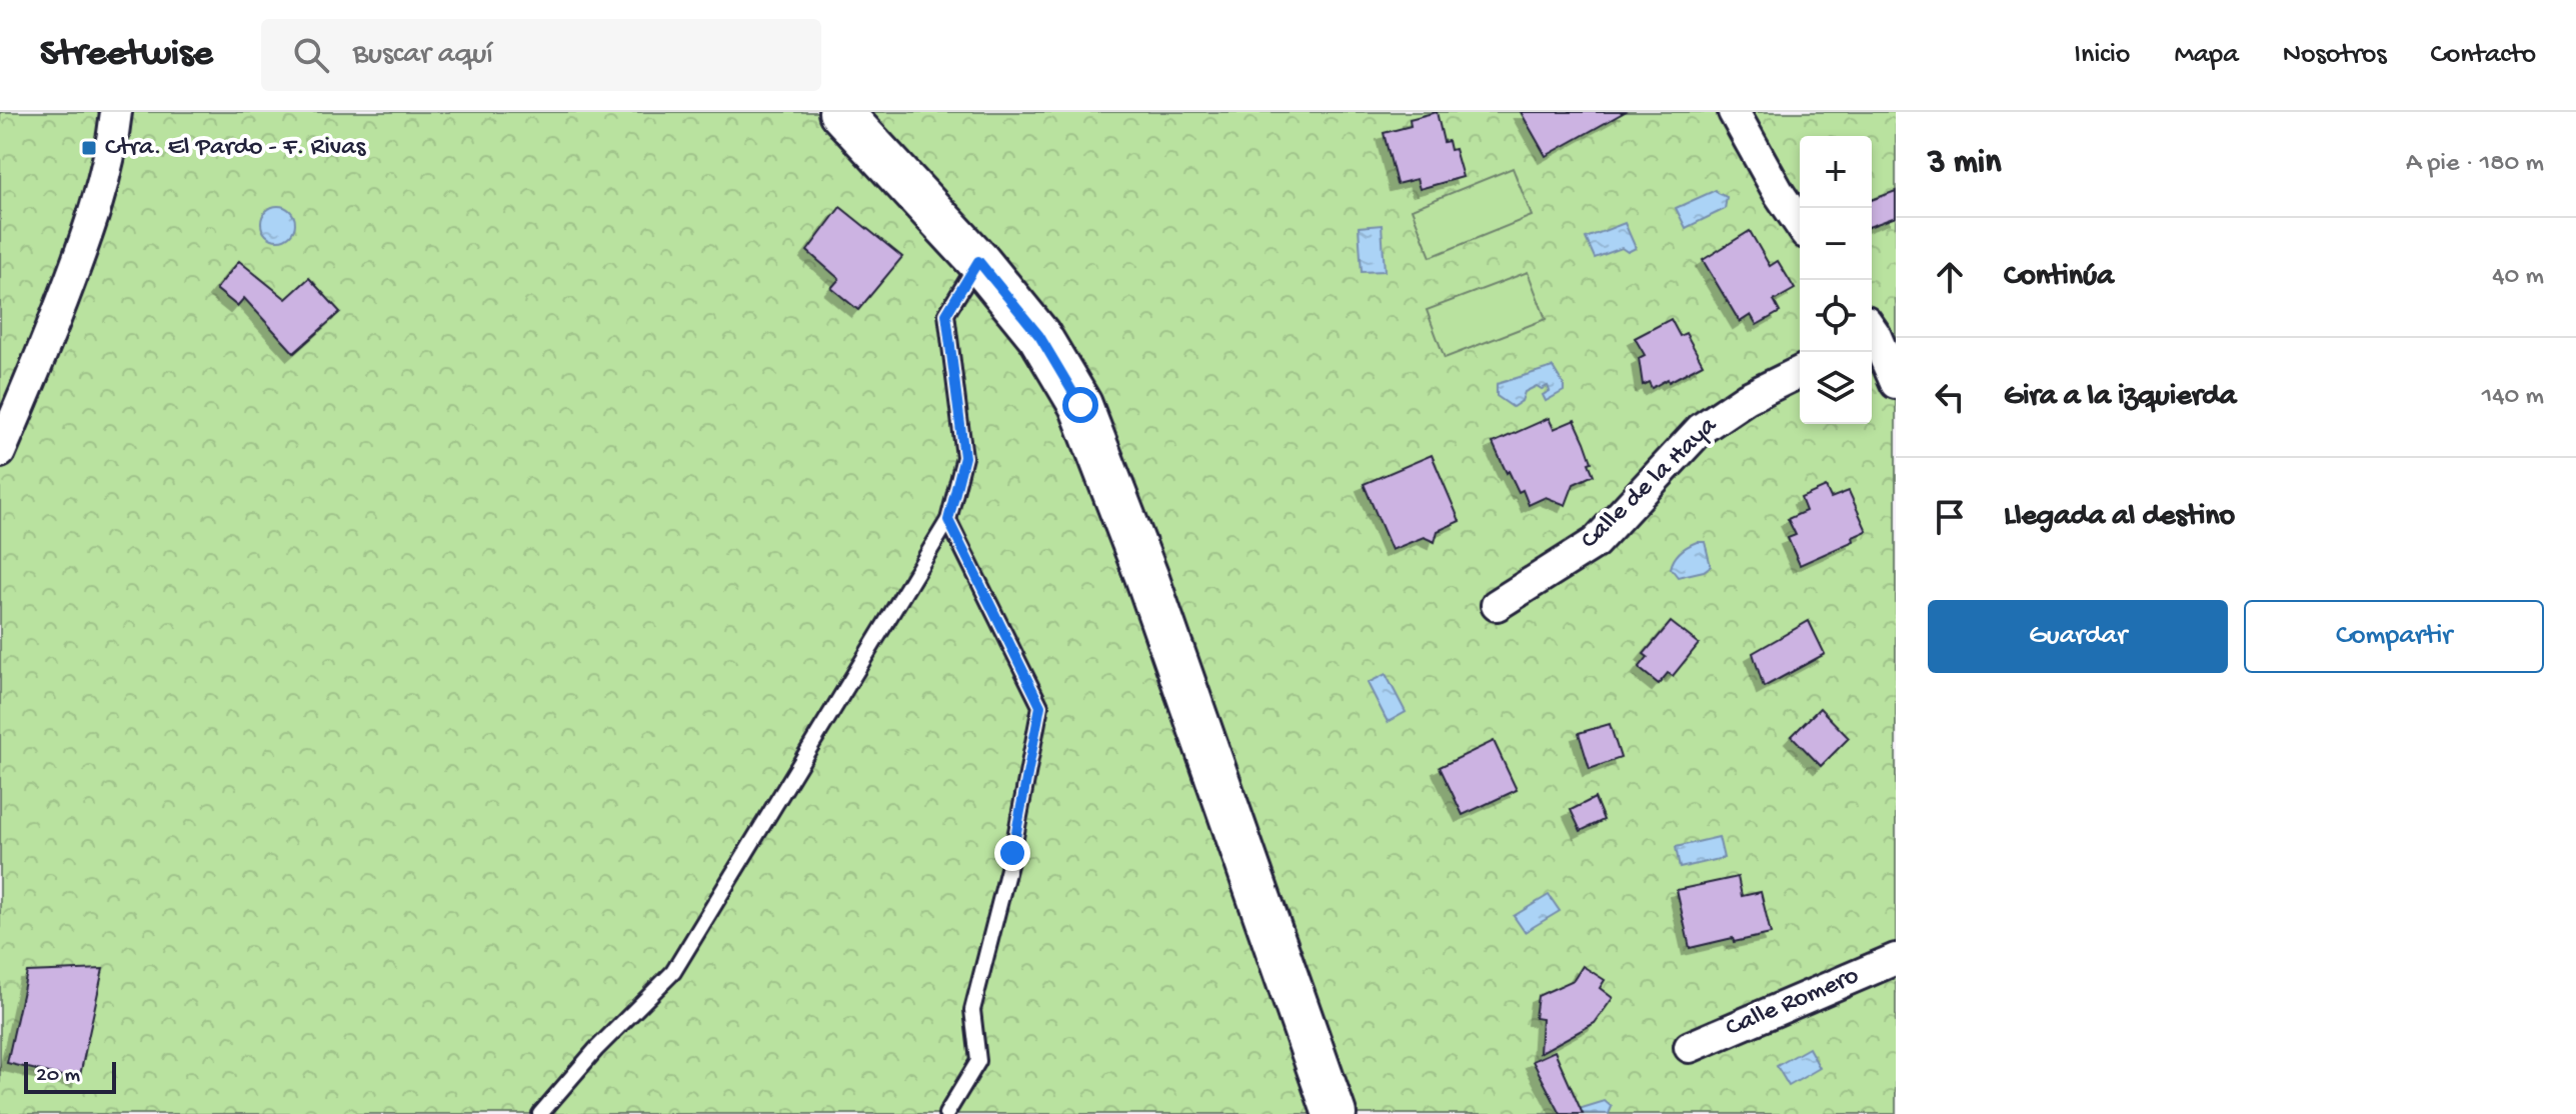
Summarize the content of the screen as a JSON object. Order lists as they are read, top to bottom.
{
  "streets": {
    "street": ["Calle de la Haya", "Calle Romero"]
  },
  "places": {
    "transit": ["Ctra. El Pardo - F. Rivas"]
  },
  "scale_bar": "20 m",
  "page": {
    "header": "Streetwise",
    "search": "Buscar aquí",
    "nav": [
      "Inicio",
      "Mapa",
      "Nosotros",
      "Contacto"
    ],
    "heading": ["3 min", "A pie · 180 m"],
    "map_buttons": ["+", "−"],
    "list": [
      ["Continúa", "40 m"],
      ["Gira a la izquierda", "140 m"],
      "Llegada al destino"
    ],
    "buttons": ["Guardar", "Compartir"],
    "scale": "20 m"
  }
}
